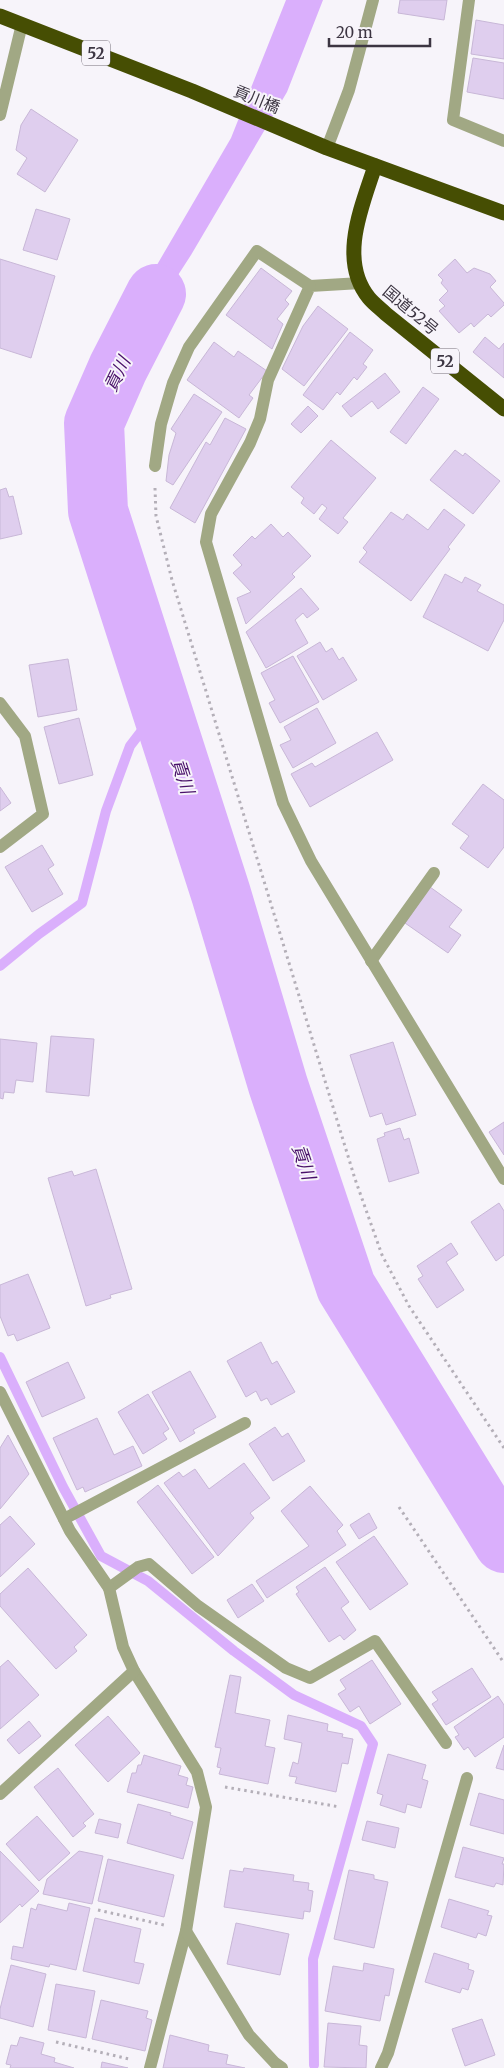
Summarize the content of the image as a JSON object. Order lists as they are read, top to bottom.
{
  "streets": {
    "highway": ["52", "貢川橋", "国道52号"]
  },
  "crossings": [
    ["52", "貢川橋"],
    ["52", "国道52号"]
  ],
  "water": ["貢川"],
  "scale_bar": "20 m"
}
